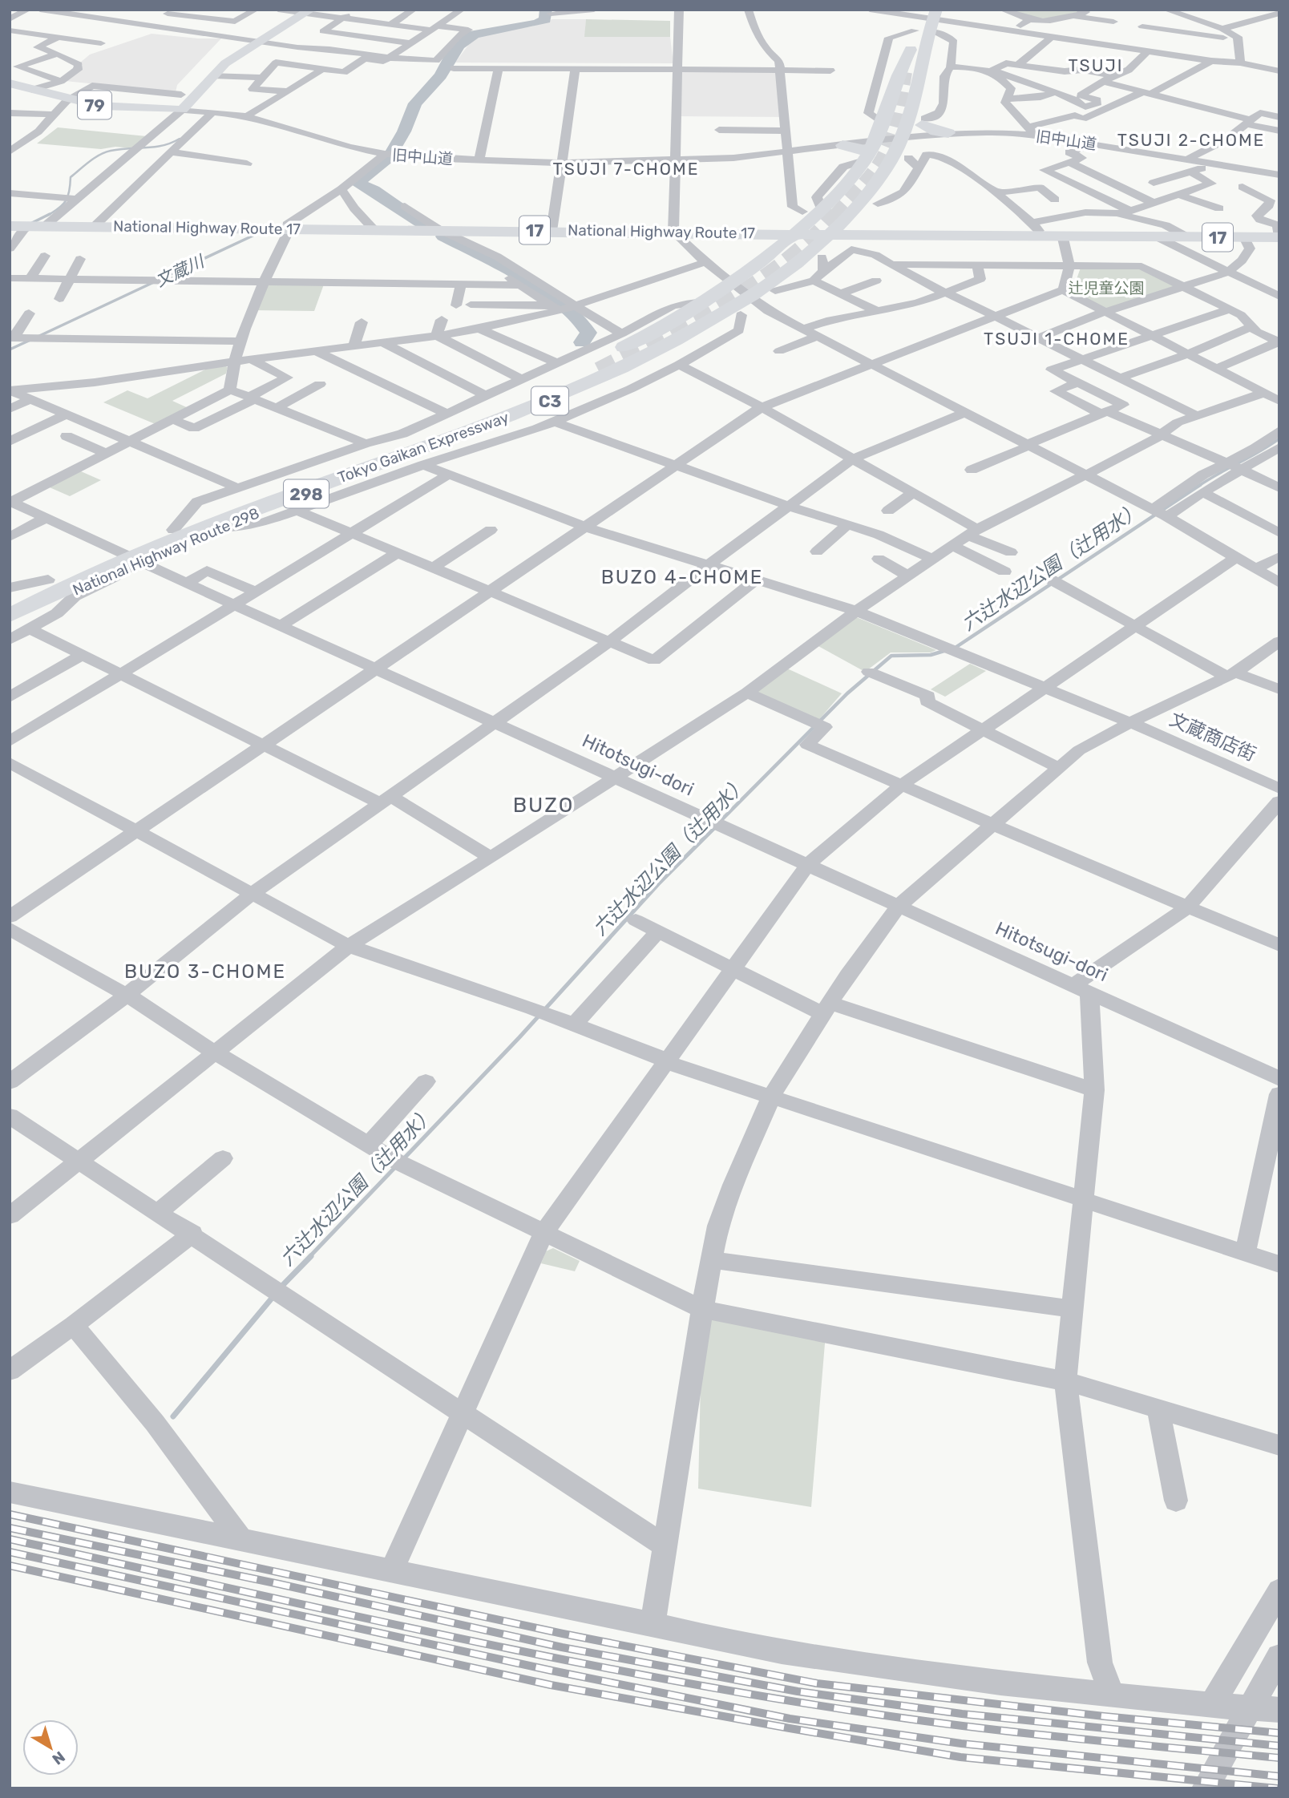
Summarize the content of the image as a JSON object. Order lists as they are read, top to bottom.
{
  "streets": {
    "highway": [
      "National Highway Route 17",
      "17",
      "C3",
      "Tokyo Gaikan Expressway",
      "298",
      "National Highway Route 298"
    ],
    "main road": ["79", "旧中山道"],
    "street": ["文蔵商店街", "Hitotsugi-dori"]
  },
  "crossings": [
    ["National Highway Route 298", "Hitotsugi-dori"]
  ],
  "districts": [
    "TSUJI",
    "TSUJI 2-CHOME",
    "TSUJI 7-CHOME",
    "TSUJI 1-CHOME",
    "BUZO 4-CHOME",
    "BUZO",
    "BUZO 3-CHOME"
  ],
  "water": ["文蔵川", "六辻水辺公園（辻用水）"],
  "parks": ["辻児童公園"],
  "north": "bottom right"
}
